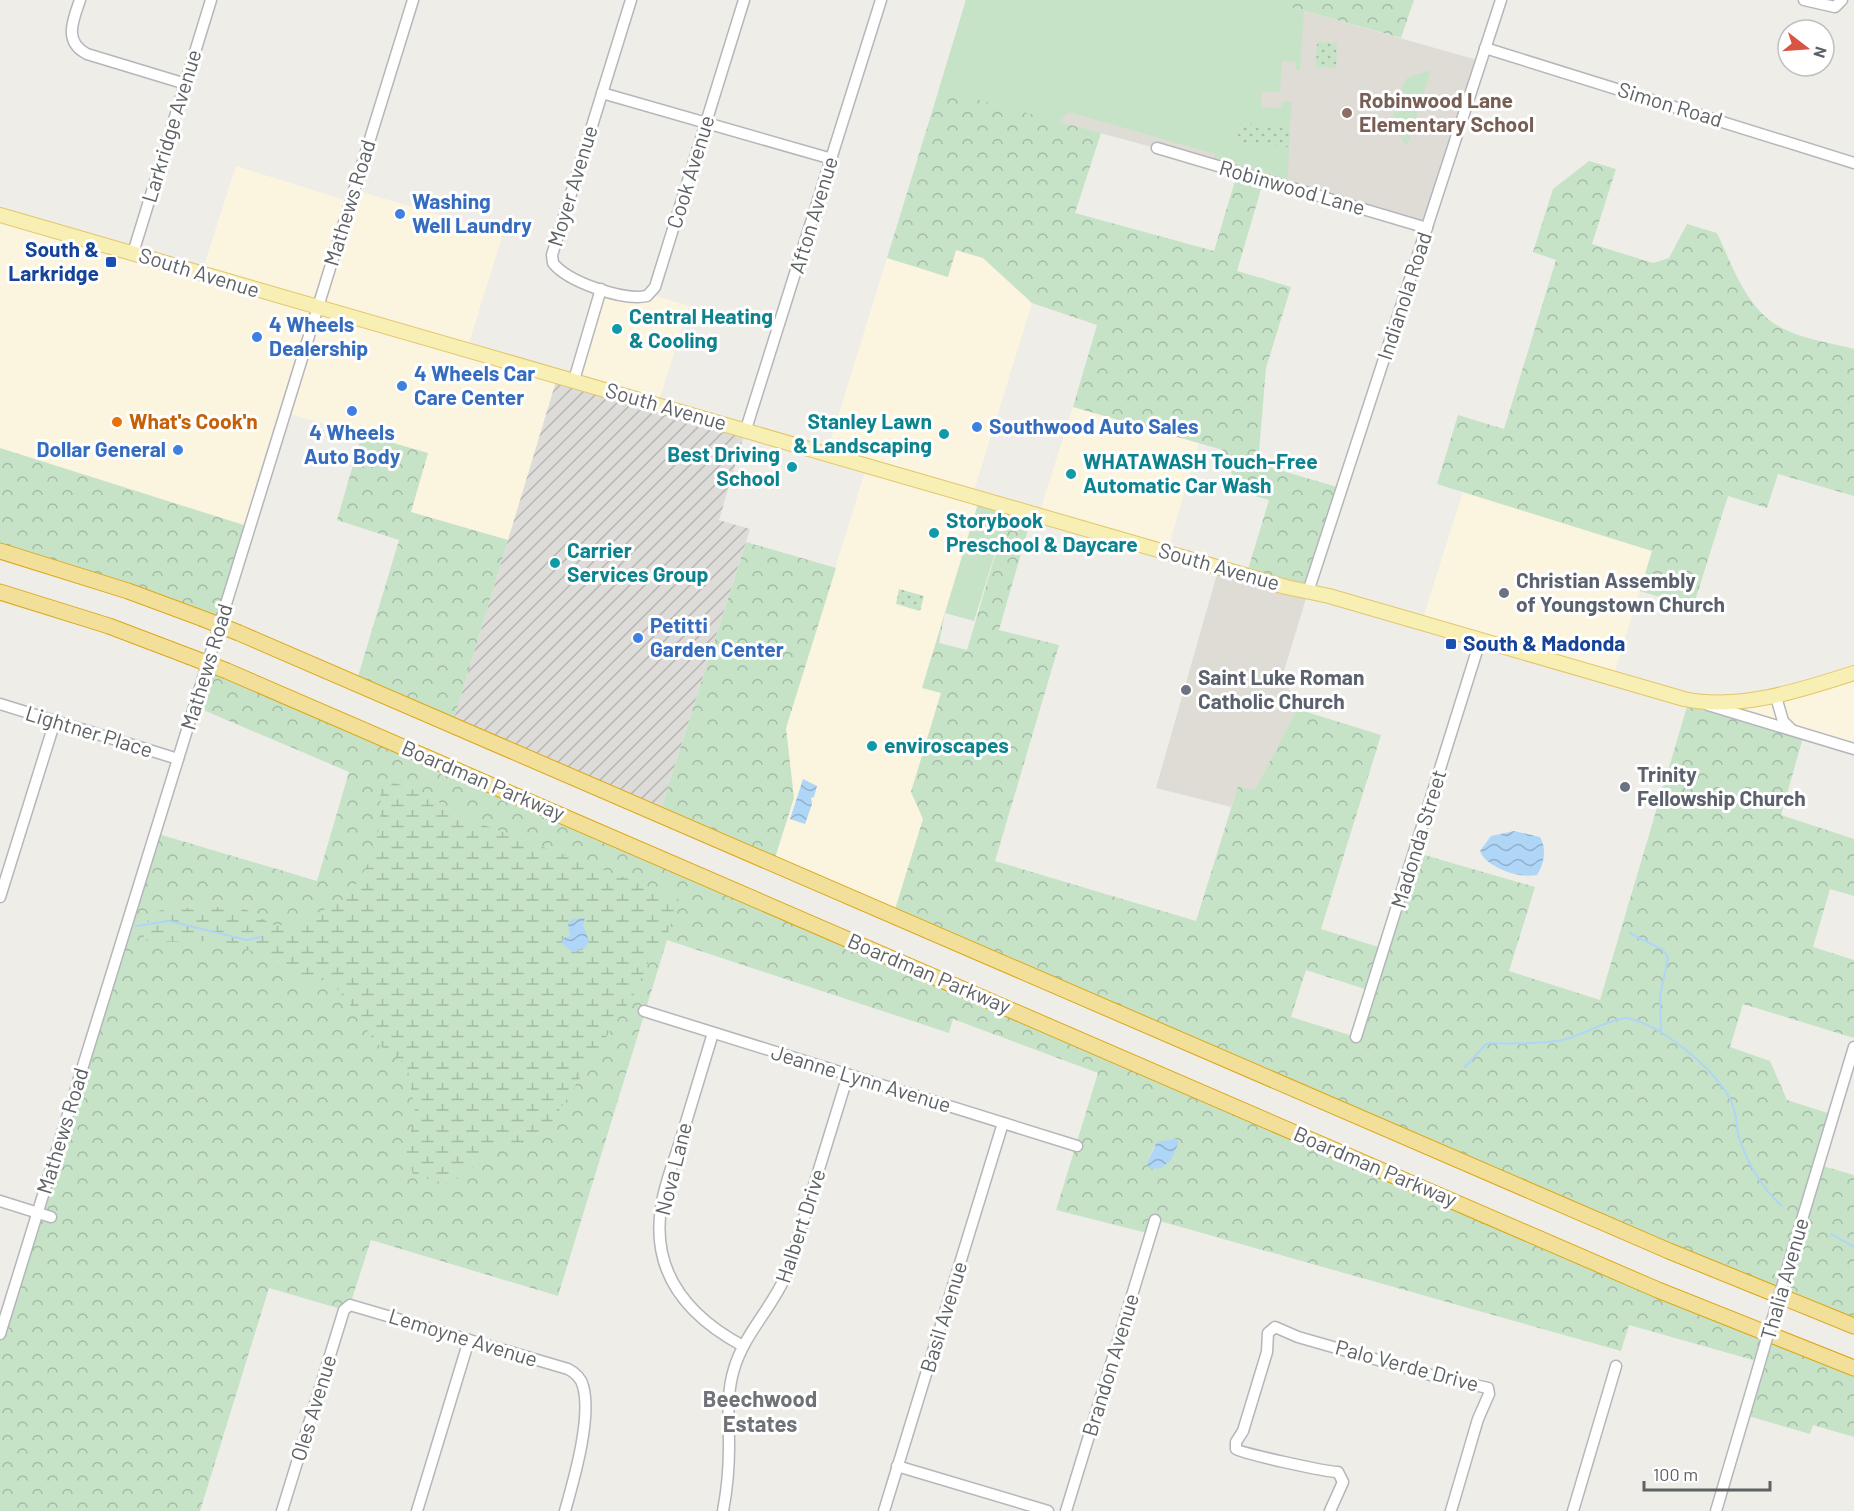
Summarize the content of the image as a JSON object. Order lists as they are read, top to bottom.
{
  "streets": {
    "highway": ["Boardman Parkway"],
    "main road": ["South Avenue"],
    "street": [
      "Simon Road",
      "Larkridge Avenue",
      "Cook Avenue",
      "Moyer Avenue",
      "Robinwood Lane",
      "Mathews Road",
      "Afton Avenue",
      "Indianola Road",
      "Lightner Place",
      "Madonda Street",
      "Jeanne Lynn Avenue",
      "Nova Lane",
      "Halbert Drive",
      "Thalia Avenue",
      "Basil Avenue",
      "Lemoyne Avenue",
      "Brandon Avenue",
      "Palo Verde Drive",
      "Oles Avenue"
    ]
  },
  "crossings": [
    ["Simon Road", "Indianola Road"],
    ["Larkridge Avenue", "South Avenue"],
    ["Cook Avenue", "Moyer Avenue"],
    ["Robinwood Lane", "Indianola Road"],
    ["Mathews Road", "South Avenue"],
    ["Mathews Road", "Lightner Place"],
    ["Afton Avenue", "South Avenue"],
    ["South Avenue", "Indianola Road"],
    ["South Avenue", "Madonda Street"],
    ["Jeanne Lynn Avenue", "Nova Lane"],
    ["Jeanne Lynn Avenue", "Halbert Drive"],
    ["Jeanne Lynn Avenue", "Basil Avenue"],
    ["Nova Lane", "Halbert Drive"],
    ["Lemoyne Avenue", "Oles Avenue"]
  ],
  "districts": ["Beechwood Estates"],
  "places": {
    "other": [
      "Robinwood Lane Elementary School",
      "Washing Well Laundry",
      "Central Heating & Cooling",
      "4 Wheels Dealership",
      "4 Wheels Car Care Center",
      "4 Wheels Auto Body",
      "What's Cook'n",
      "Southwood Auto Sales",
      "Stanley Lawn & Landscaping",
      "Dollar General",
      "Best Driving School",
      "WHATAWASH Touch-Free Automatic Car Wash",
      "Storybook Preschool & Daycare",
      "Carrier Services Group",
      "Christian Assembly of Youngstown Church",
      "Petitti Garden Center",
      "Saint Luke Roman Catholic Church",
      "enviroscapes",
      "Trinity Fellowship Church"
    ],
    "transit": ["South & Larkridge", "South & Madonda"]
  },
  "scale_bar": "100 m",
  "north": "right"
}
